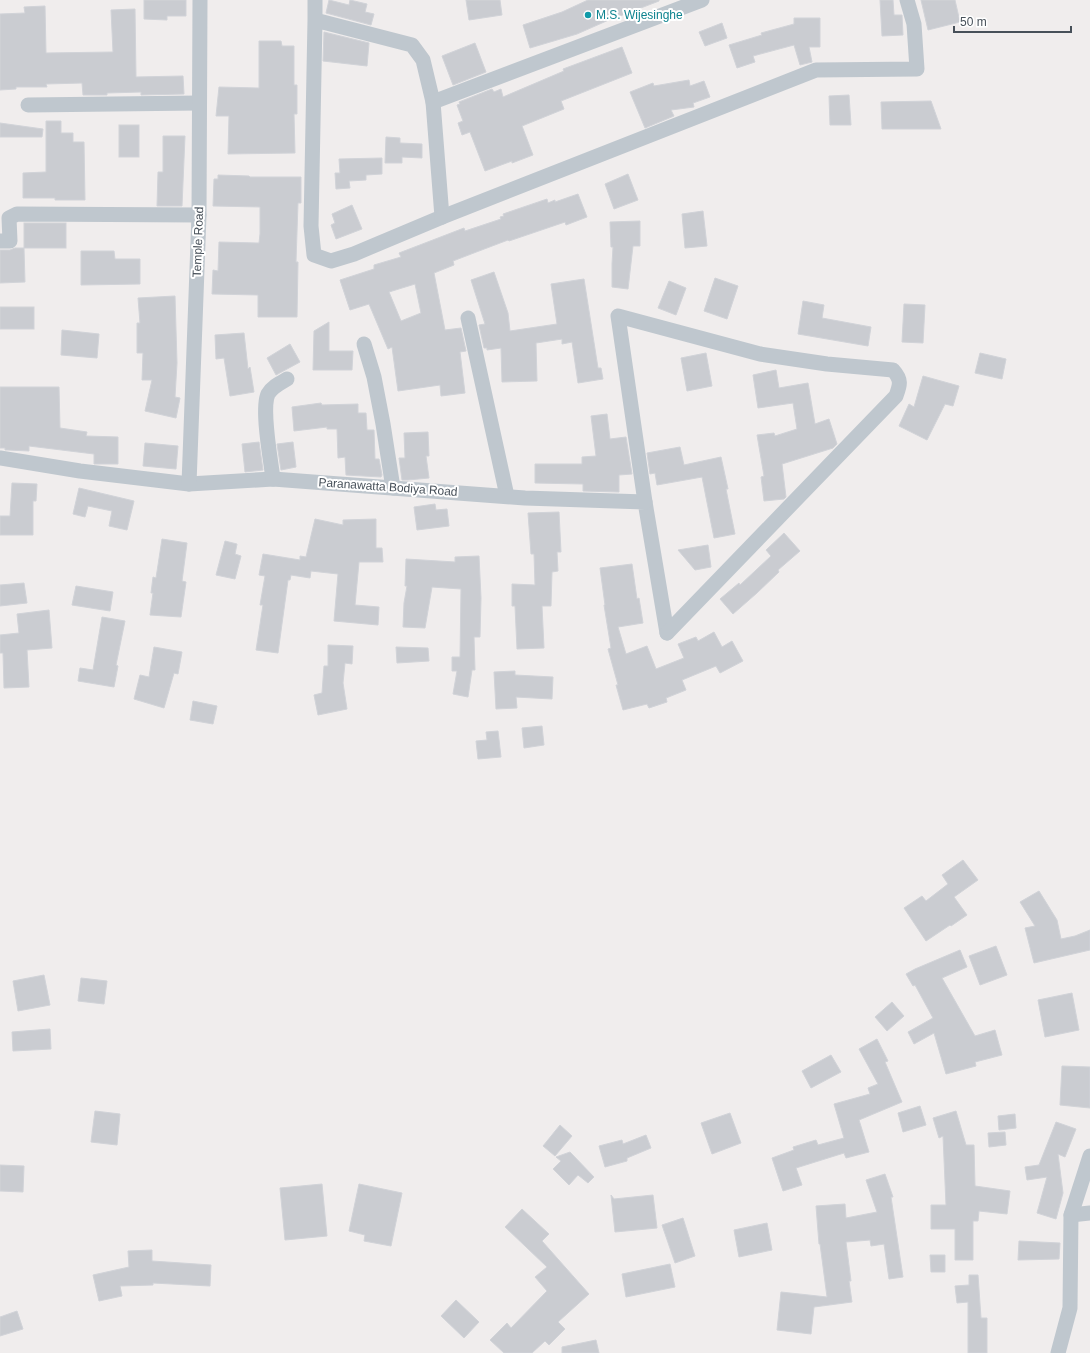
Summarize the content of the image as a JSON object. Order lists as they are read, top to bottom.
{
  "streets": {
    "street": ["Temple Road", "Paranawatta Bodiya Road"]
  },
  "crossings": [
    ["Temple Road", "Paranawatta Bodiya Road"]
  ],
  "places": ["M.S. Wijesinghe"],
  "scale_bar": "50 m"
}
